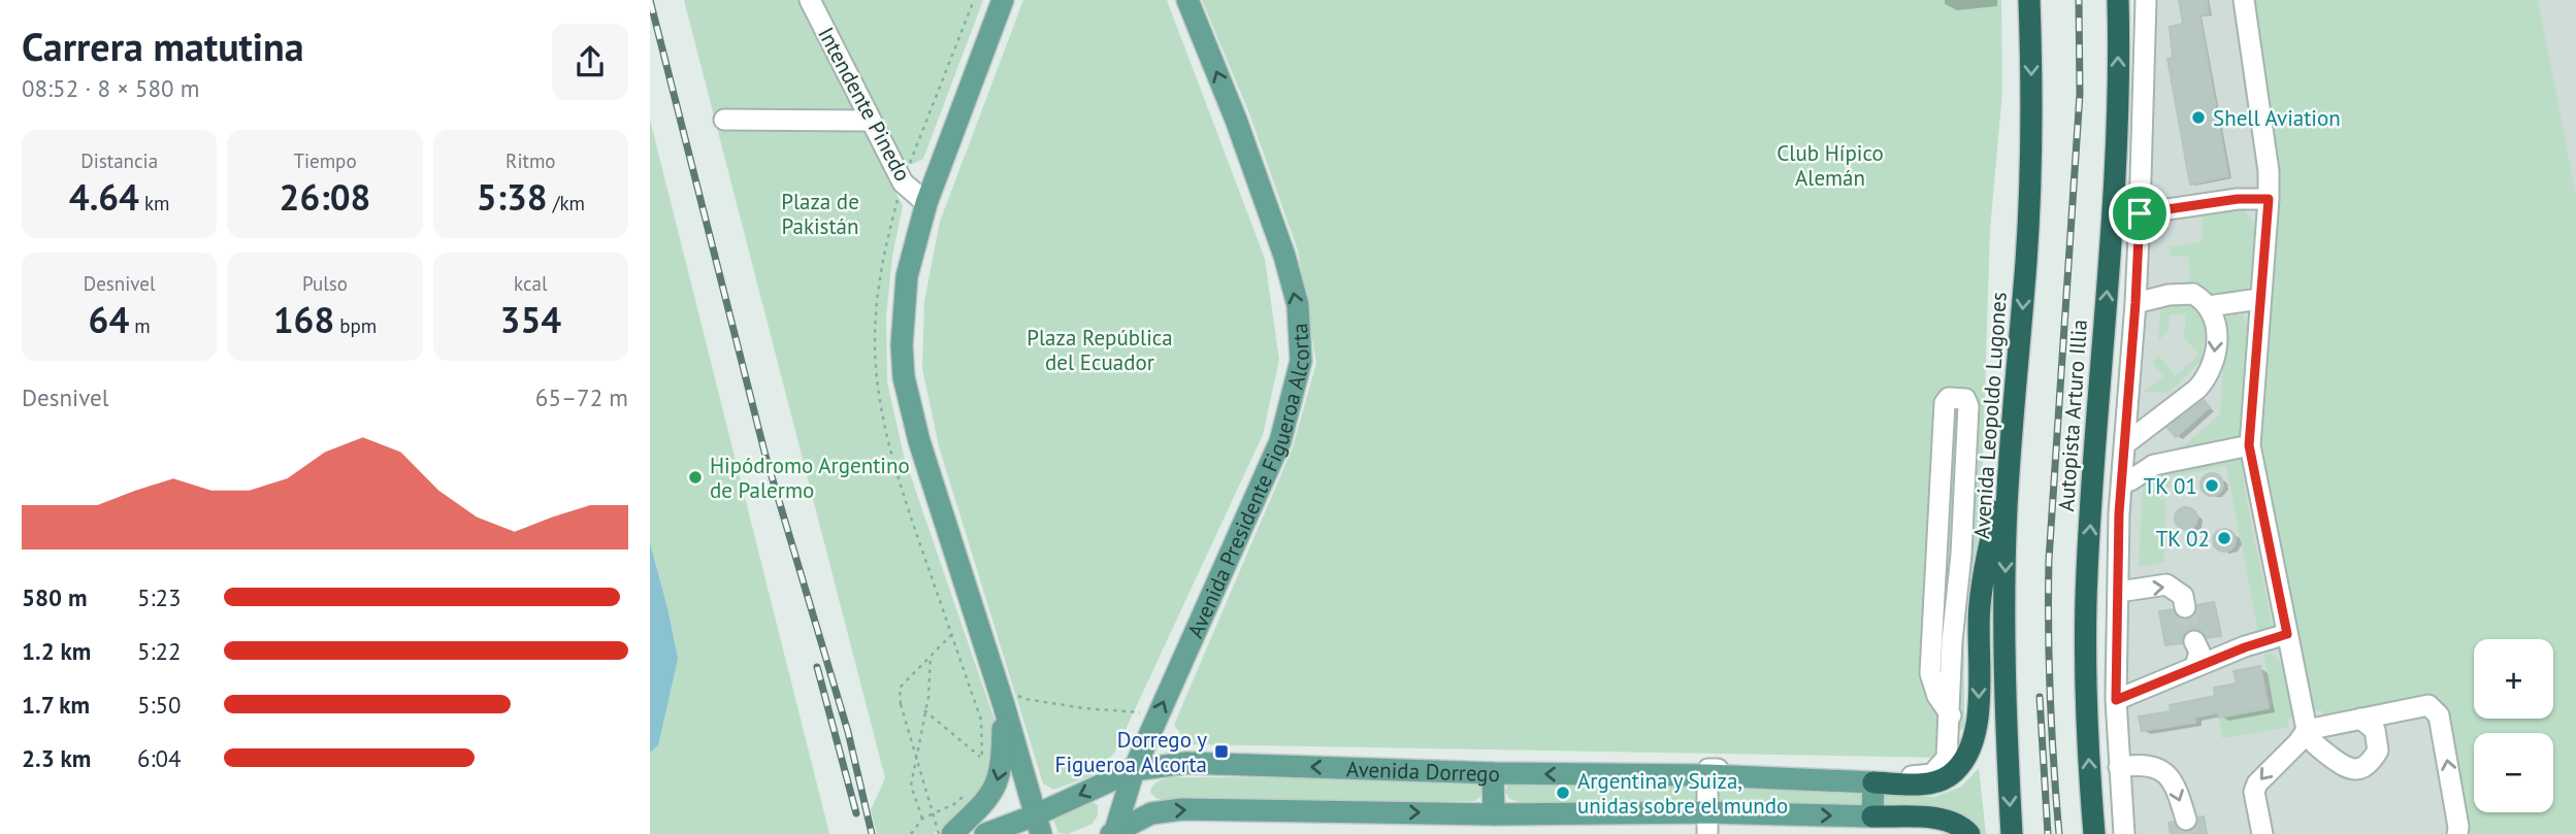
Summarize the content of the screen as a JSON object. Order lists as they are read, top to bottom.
{
  "streets": {
    "highway": ["Avenida Leopoldo Lugones", "Autopista Arturo Illia"],
    "main road": ["Avenida Presidente Figueroa Alcorta", "Avenida Dorrego"],
    "street": ["Intendente Pinedo"]
  },
  "crossings": [
    ["Avenida Presidente Figueroa Alcorta", "Avenida Dorrego"]
  ],
  "one_way": ["Avenida Leopoldo Lugones", "Autopista Arturo Illia", "Avenida Presidente Figueroa Alcorta"],
  "parks": ["Club Hípico Alemán", "Plaza de Pakistán", "Plaza República del Ecuador"],
  "places": {
    "other": [
      "Shell Aviation",
      "Hipódromo Argentino de Palermo",
      "TK 01",
      "TK 02",
      "Argentina y Suiza, unidas sobre el mundo"
    ],
    "transit": ["Dorrego y Figueroa Alcorta"]
  },
  "page": {
    "heading": ["Carrera matutina", "08:52 · 8 × 580 m"],
    "stats": [
      ["Distancia", "4.64 km"],
      ["Tiempo", "26:08"],
      ["Ritmo", "5:38 /km"],
      ["Desnivel", "64 m"],
      ["Pulso", "168 bpm"],
      ["kcal", "354"]
    ],
    "chart": ["Desnivel", "65–72 m"],
    "list": [
      {
        "name": "580 m",
        "note": "5:23"
      },
      {
        "name": "1.2 km",
        "note": "5:22"
      },
      {
        "name": "1.7 km",
        "note": "5:50"
      },
      {
        "name": "2.3 km",
        "note": "6:04"
      }
    ],
    "map_buttons": ["+", "−"]
  }
}
